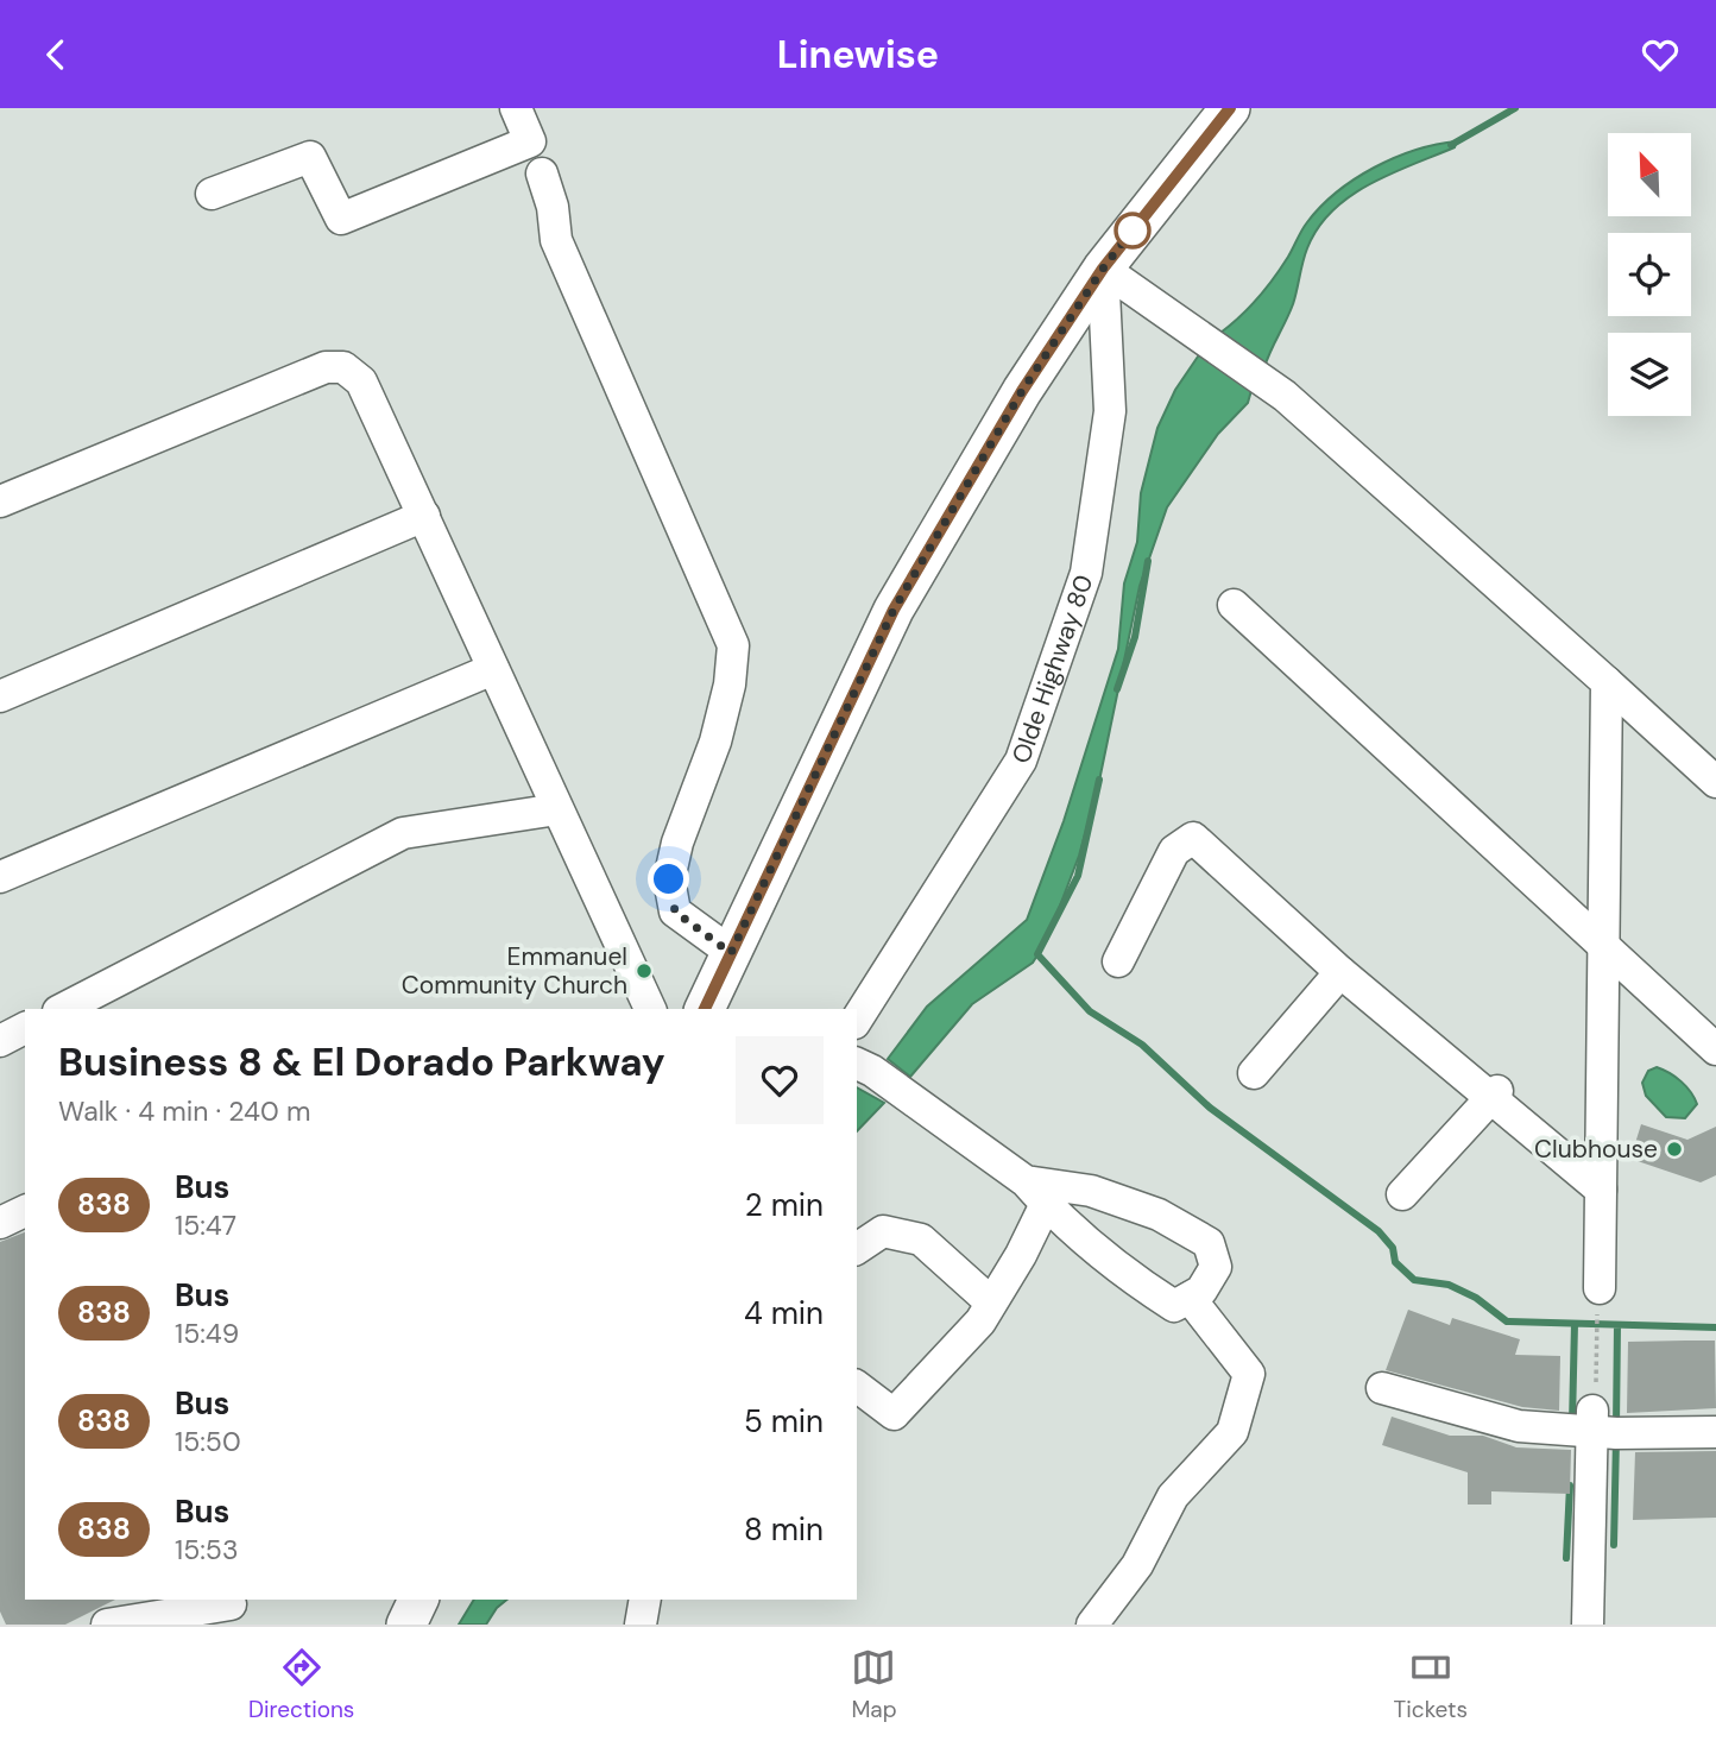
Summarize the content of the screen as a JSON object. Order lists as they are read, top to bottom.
{
  "streets": {
    "street": ["Olde Highway 80"]
  },
  "places": ["Emmanuel Community Church", "Clubhouse"],
  "lines": ["bus line 838"],
  "north": "top left",
  "page": {
    "header": "Linewise",
    "heading": ["Business 8 & El Dorado Parkway", "Walk · 4 min · 240 m"],
    "list": [
      {
        "mark": "838",
        "name": "Bus",
        "note": "15:47",
        "value": "2 min"
      },
      {
        "mark": "838",
        "name": "Bus",
        "note": "15:49",
        "value": "4 min"
      },
      {
        "mark": "838",
        "name": "Bus",
        "note": "15:50",
        "value": "5 min"
      },
      {
        "mark": "838",
        "name": "Bus",
        "note": "15:53",
        "value": "8 min"
      }
    ],
    "tabs": ["Directions", "Map", "Tickets"]
  }
}
